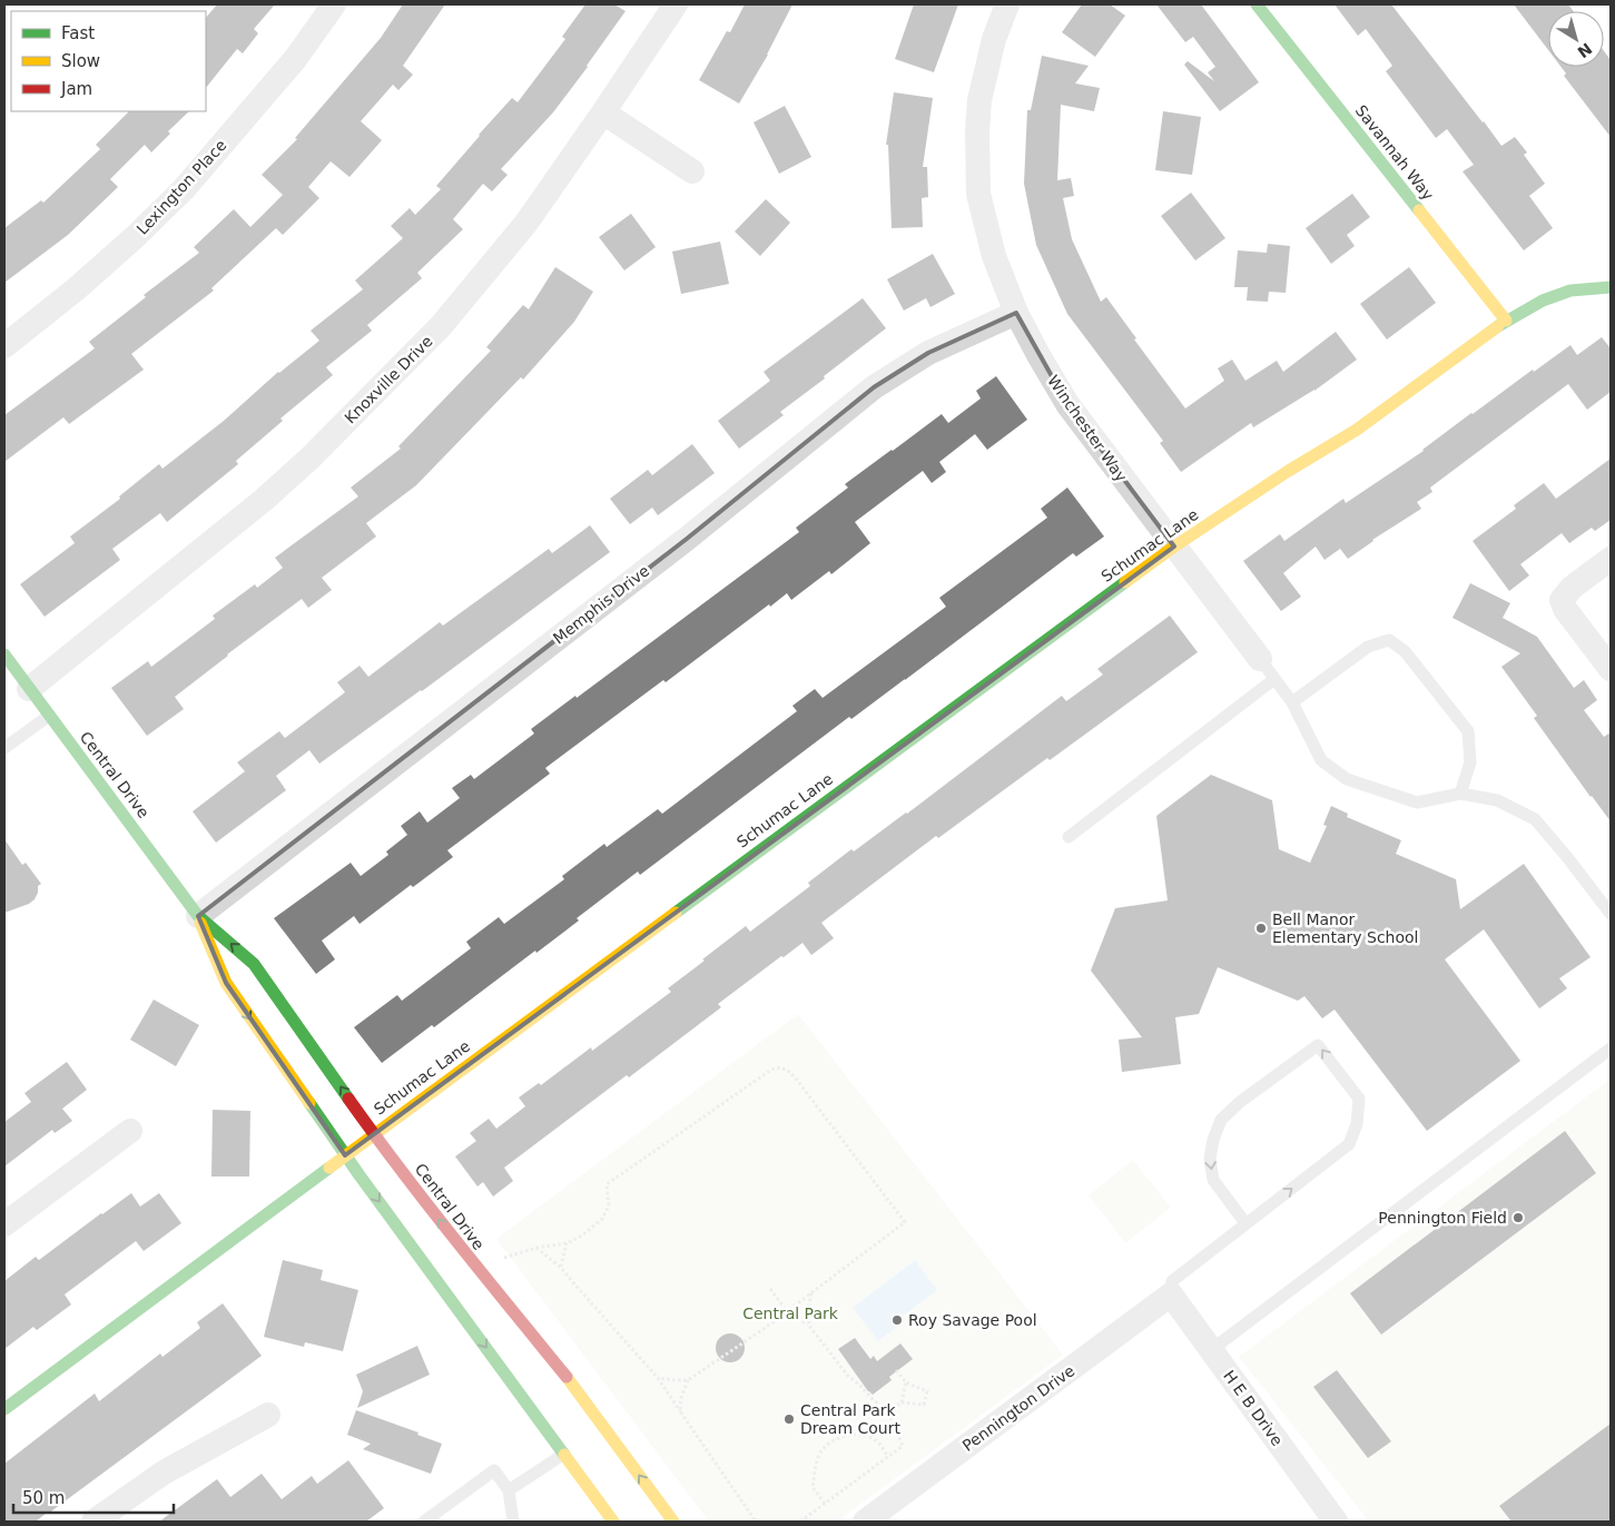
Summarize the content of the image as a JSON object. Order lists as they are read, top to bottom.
{
  "streets": {
    "street": [
      "Savannah Way",
      "Lexington Place",
      "Knoxville Drive",
      "Winchester Way",
      "Schumac Lane",
      "Memphis Drive",
      "Central Drive",
      "Pennington Drive",
      "H E B Drive"
    ]
  },
  "crossings": [
    ["Savannah Way", "Schumac Lane"],
    ["Knoxville Drive", "Central Drive"],
    ["Winchester Way", "Schumac Lane"],
    ["Winchester Way", "Memphis Drive"],
    ["Schumac Lane", "Central Drive"],
    ["Memphis Drive", "Central Drive"],
    ["Pennington Drive", "H E B Drive"]
  ],
  "parks": ["Central Park"],
  "places": [
    "Bell Manor Elementary School",
    "Pennington Field",
    "Roy Savage Pool",
    "Central Park Dream Court"
  ],
  "legend": ["Fast", "Slow", "Jam"],
  "scale_bar": "50 m",
  "north": "bottom right"
}
